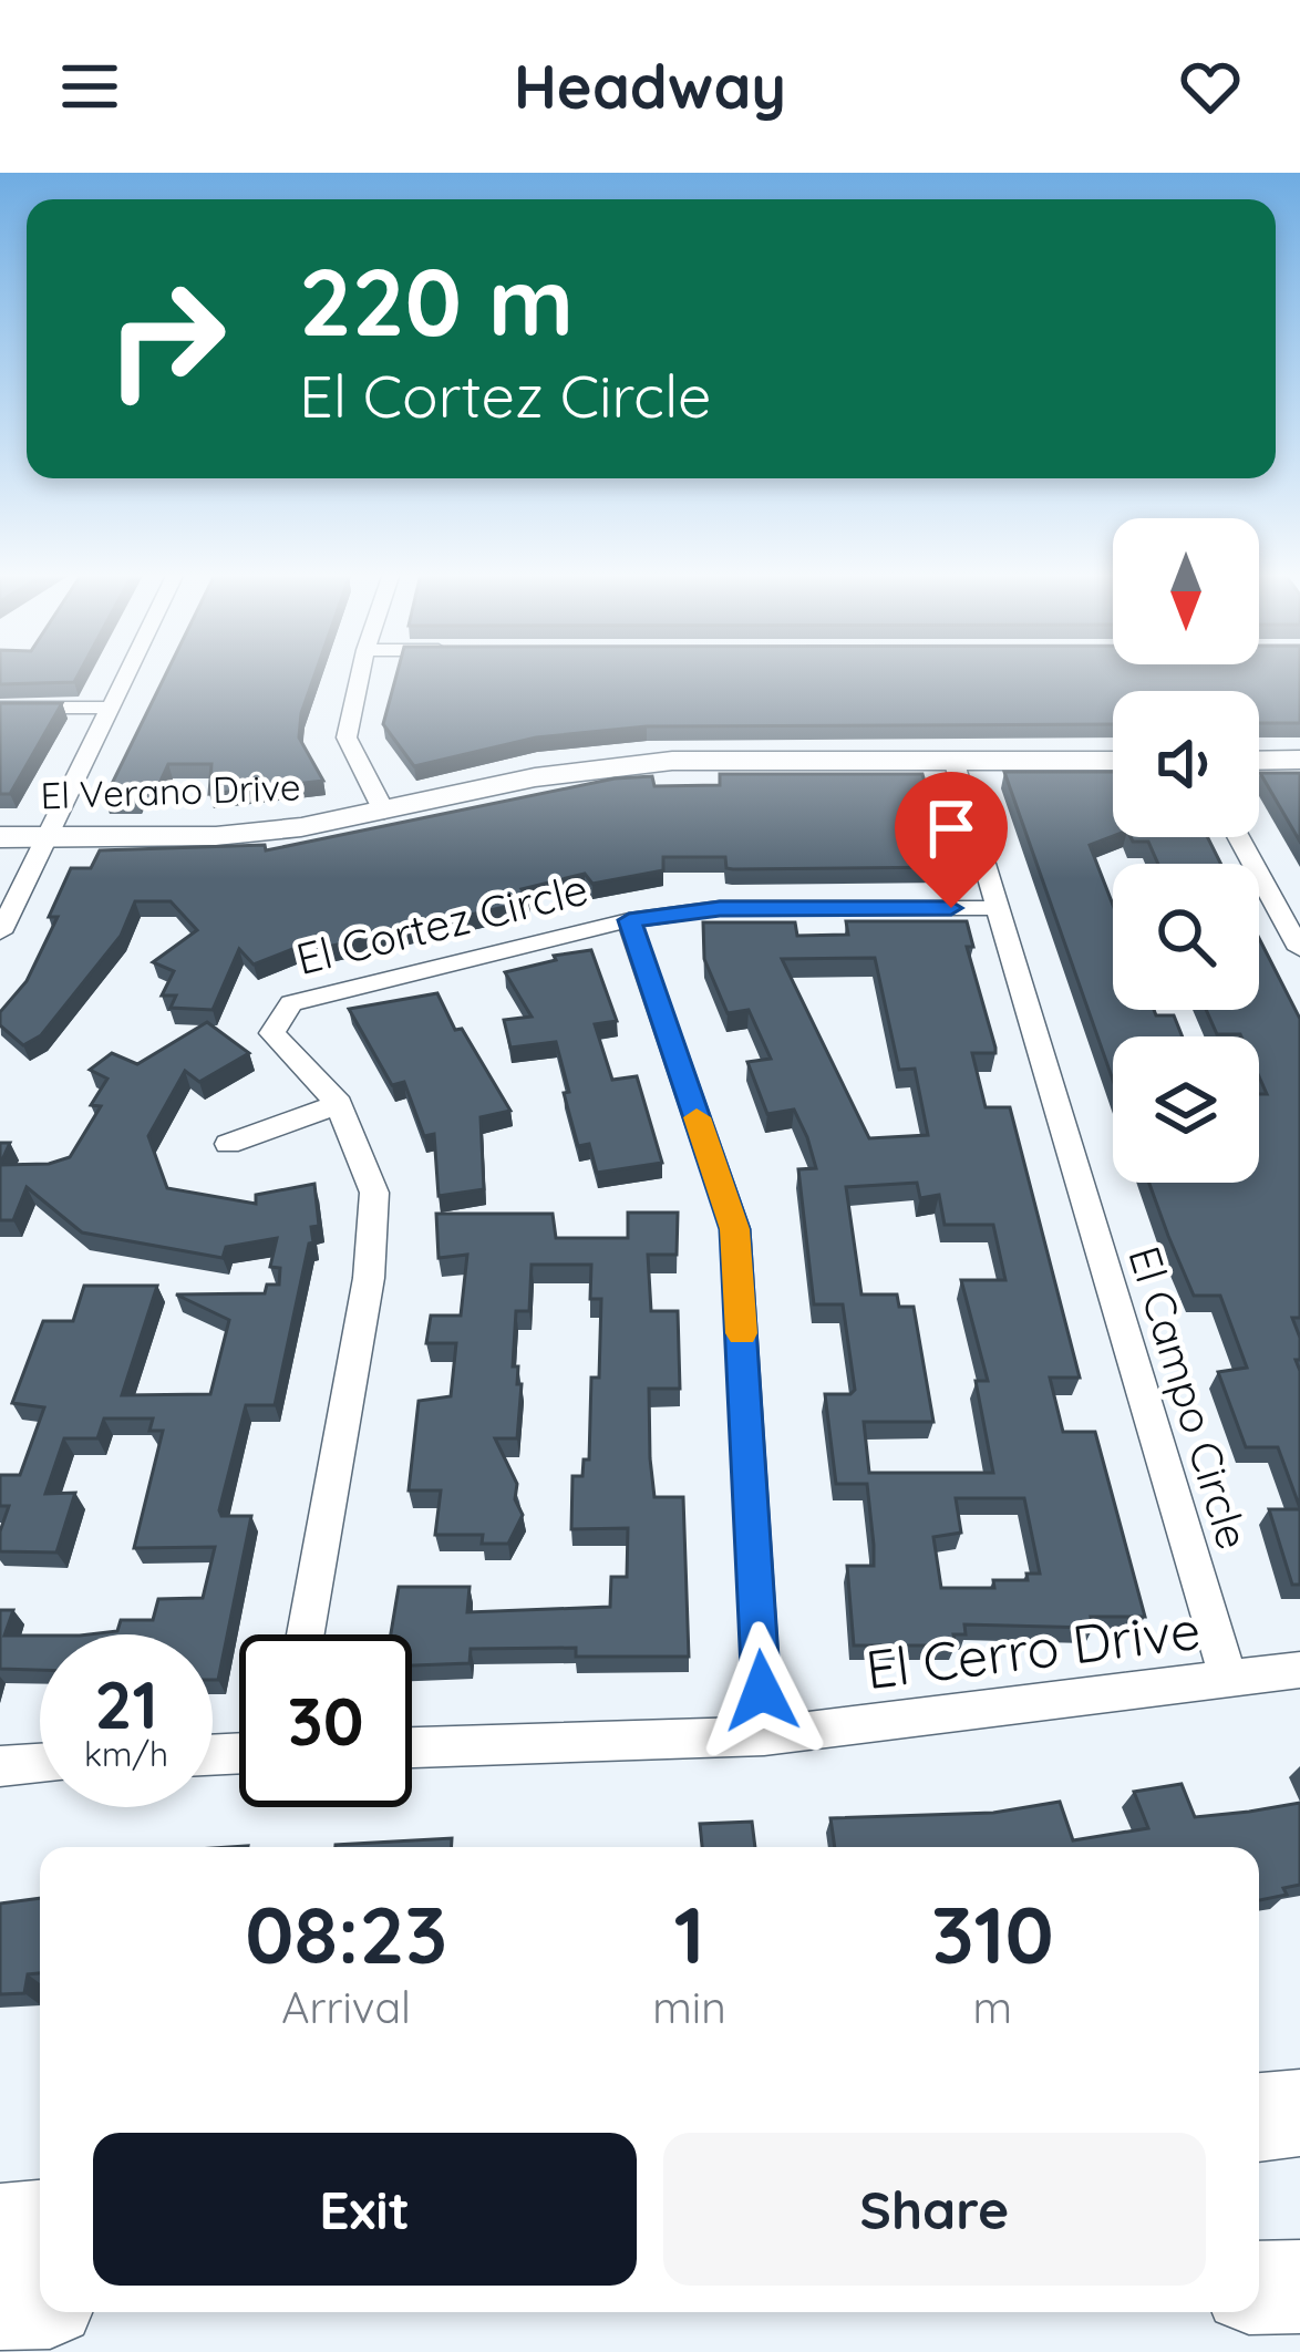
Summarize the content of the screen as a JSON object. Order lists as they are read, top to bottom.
{
  "streets": {
    "street": [
      "El Verano Drive",
      "El Cortez Circle",
      "El Campo Circle",
      "El Cerro Drive"
    ]
  },
  "crossings": [
    ["El Verano Drive", "El Campo Circle"],
    ["El Cortez Circle", "El Campo Circle"],
    ["El Campo Circle", "El Cerro Drive"]
  ],
  "north": "bottom",
  "page": {
    "header": "Headway",
    "turn": ["220 m", "El Cortez Circle"],
    "speed": "21 km/h",
    "limit": "30",
    "eta": [
      "08:23",
      "Arrival",
      "1",
      "min",
      "310",
      "m"
    ],
    "buttons": ["Exit", "Share"]
  }
}
